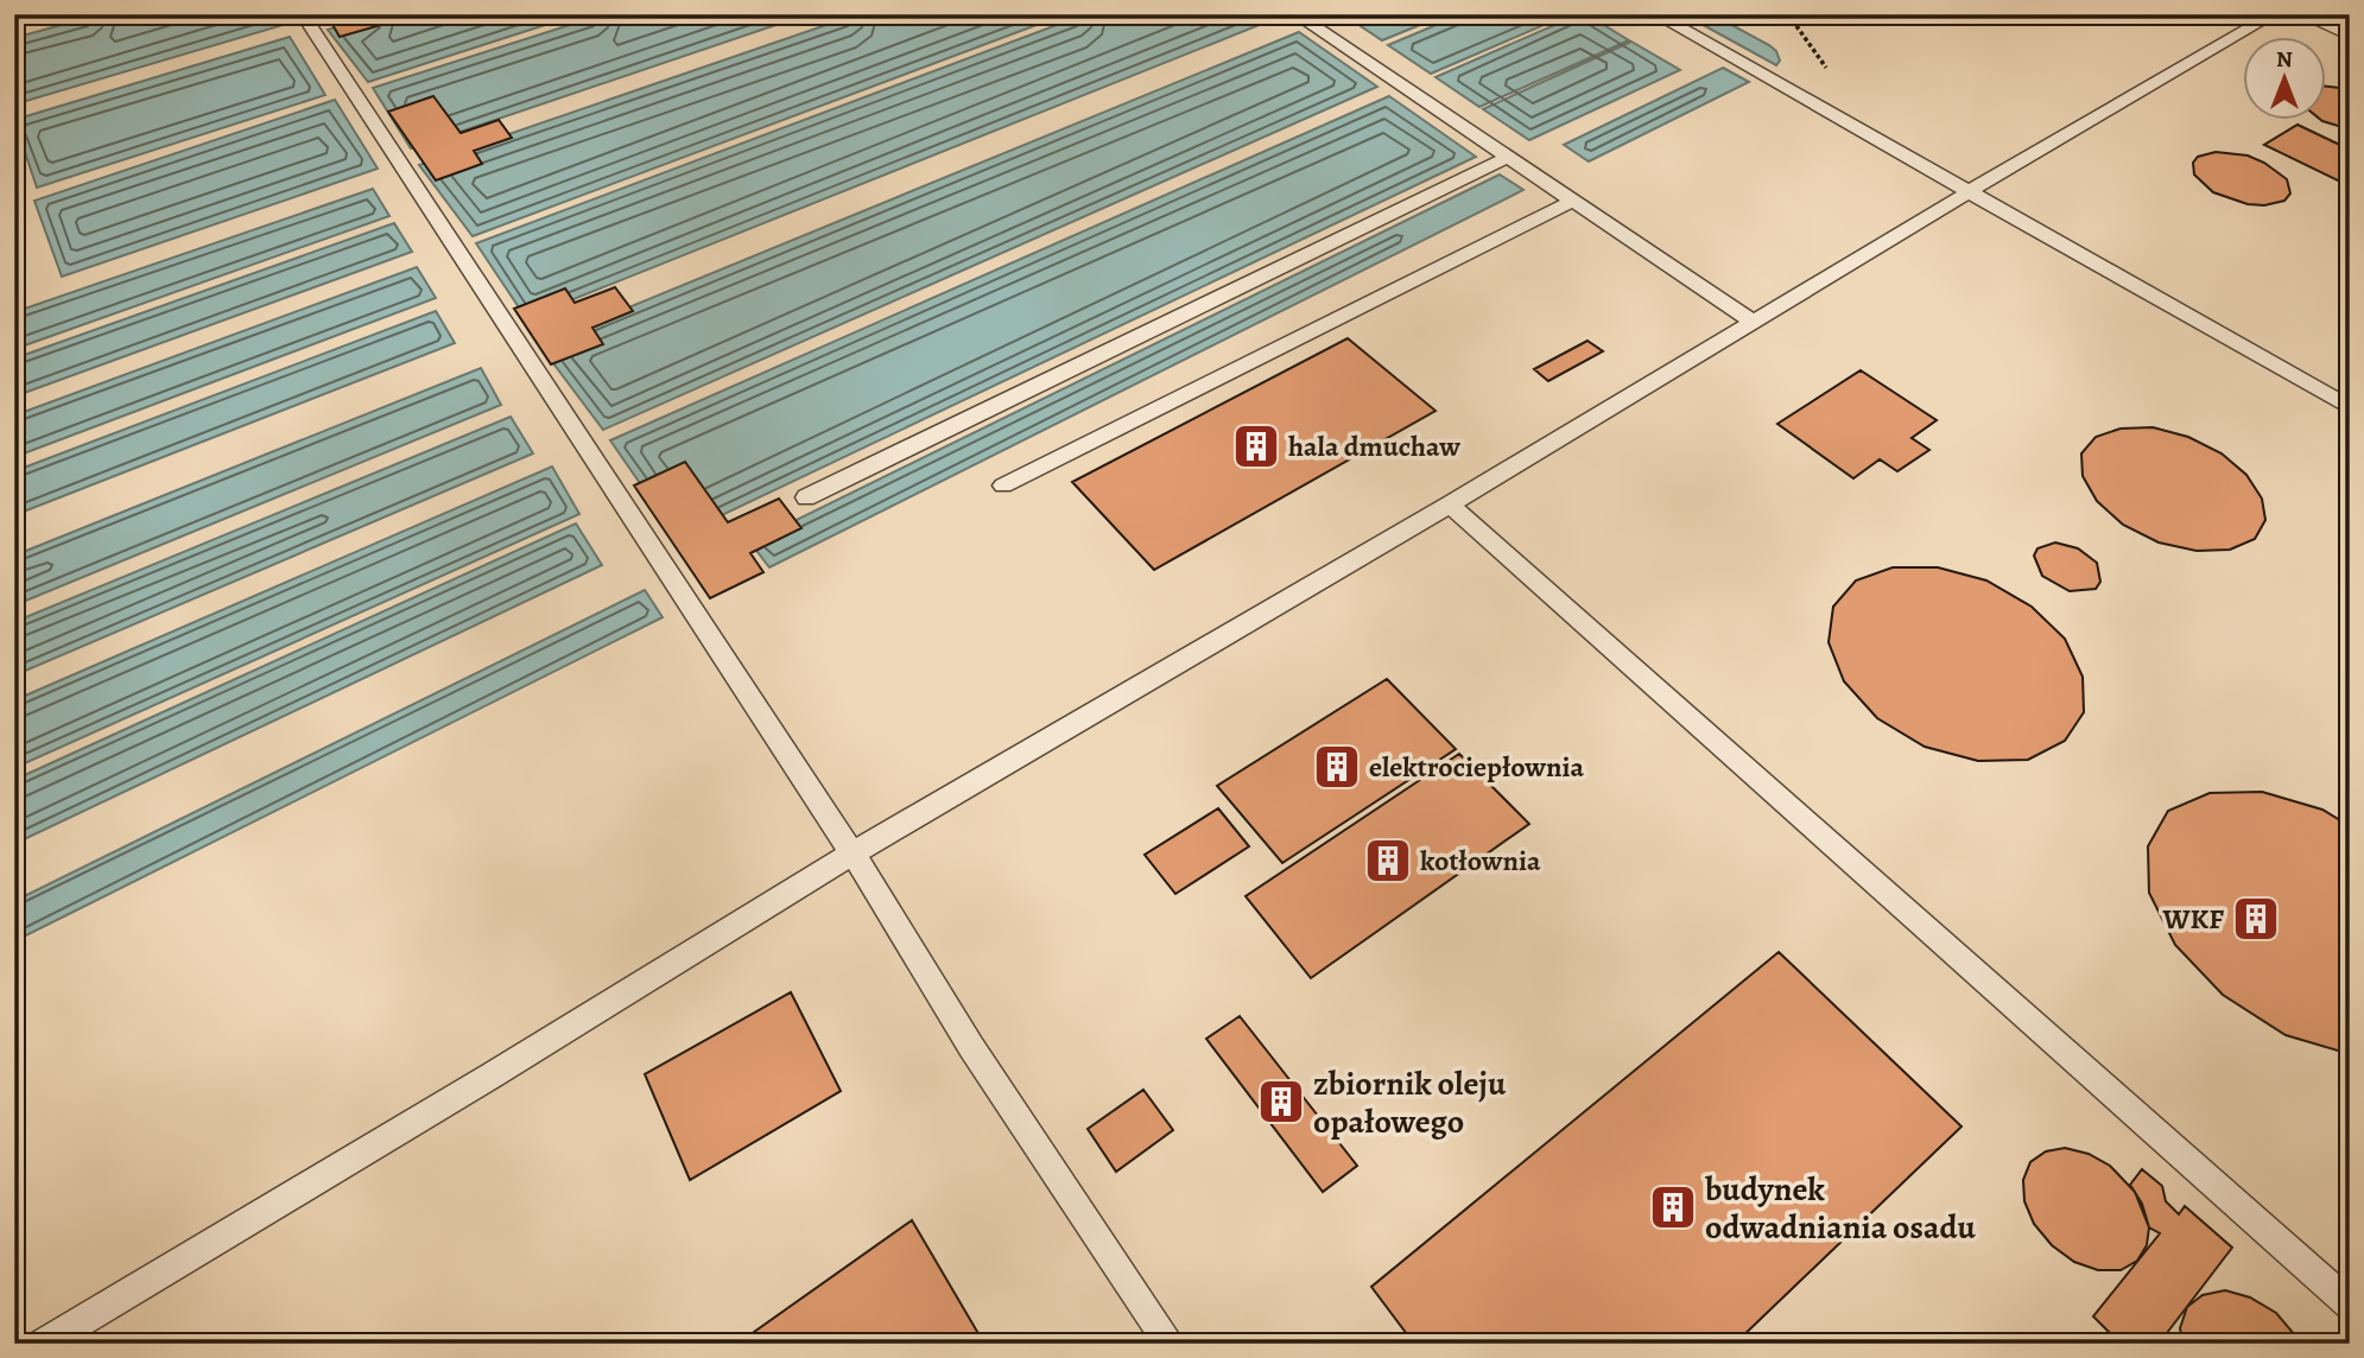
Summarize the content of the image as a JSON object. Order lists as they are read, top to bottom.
{
  "places": {
    "building": [
      "hala dmuchaw",
      "elektrociepłownia",
      "kotłownia",
      "WKF",
      "zbiornik oleju opałowego",
      "budynek odwadniania osadu"
    ]
  },
  "north": "top"
}
